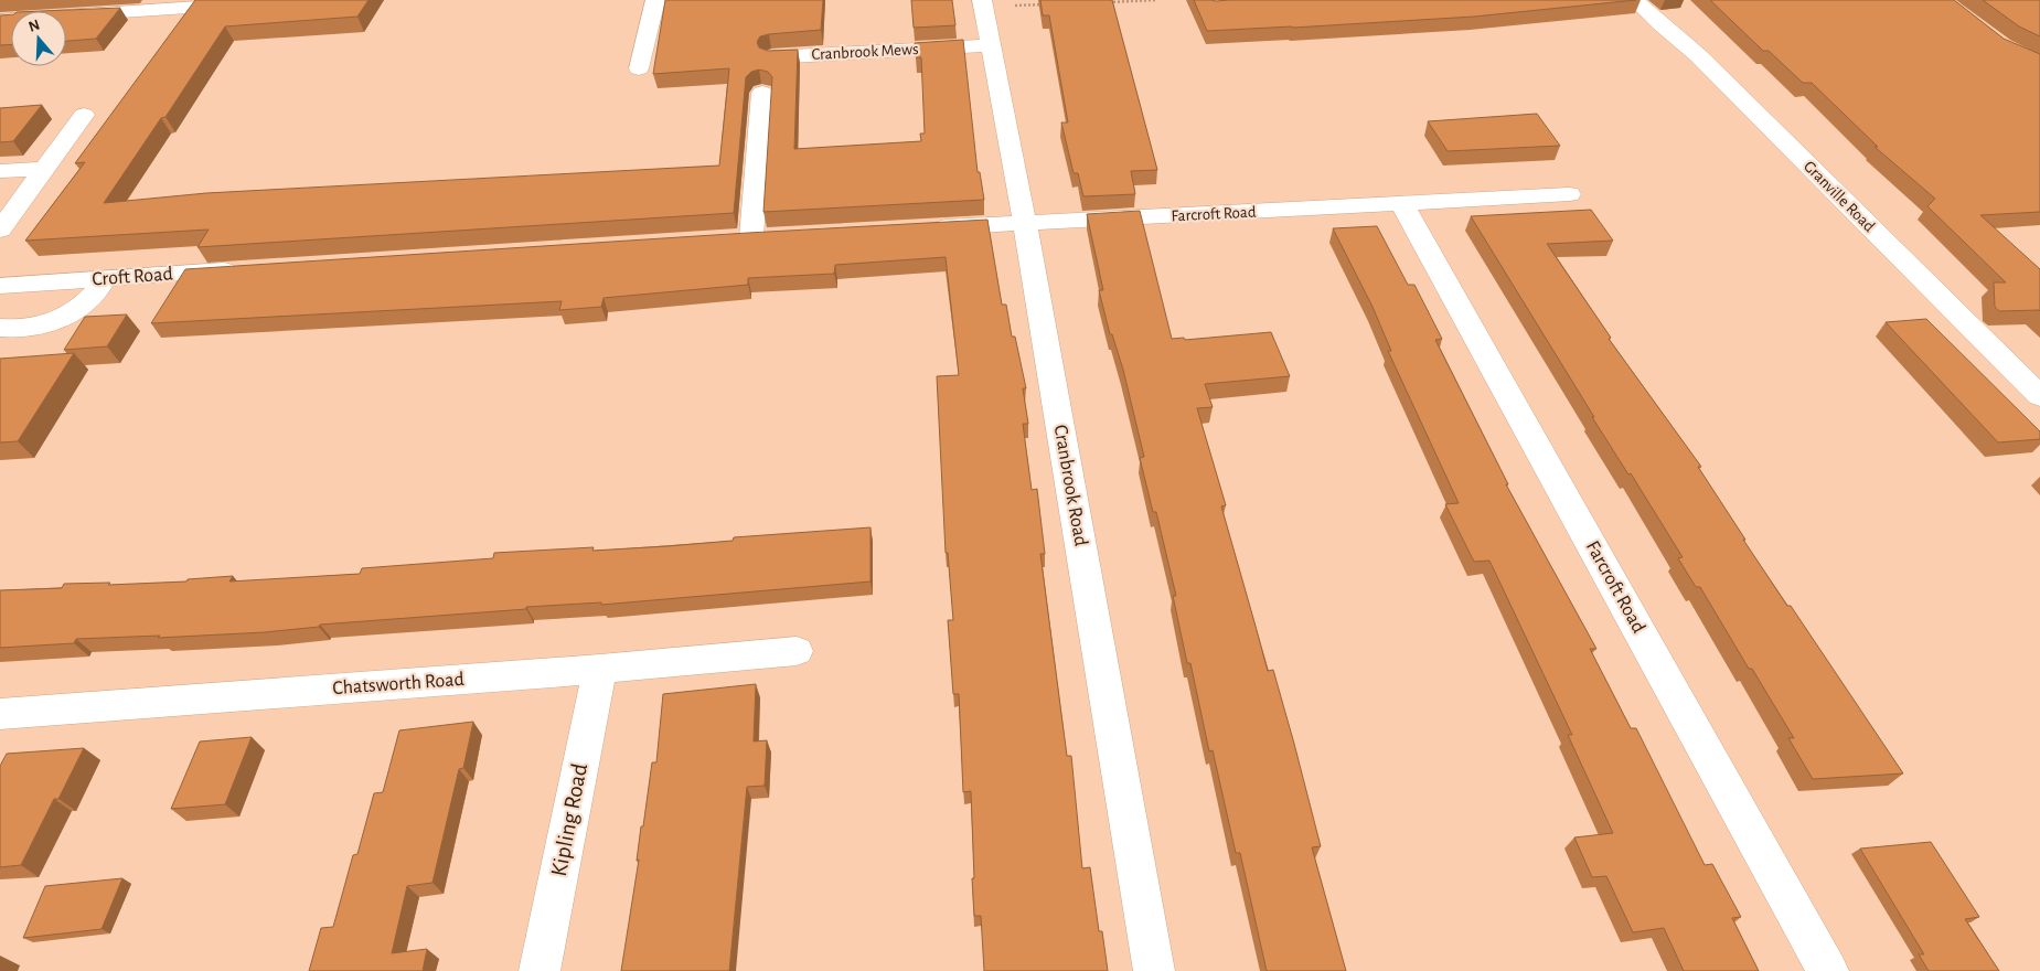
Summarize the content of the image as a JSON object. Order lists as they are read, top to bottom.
{
  "streets": {
    "street": [
      "Cranbrook Mews",
      "Granville Road",
      "Farcroft Road",
      "Croft Road",
      "Cranbrook Road",
      "Chatsworth Road",
      "Kipling Road"
    ]
  },
  "crossings": [
    ["Cranbrook Mews", "Cranbrook Road"],
    ["Farcroft Road", "Cranbrook Road"],
    ["Chatsworth Road", "Kipling Road"]
  ],
  "north": "top"
}
